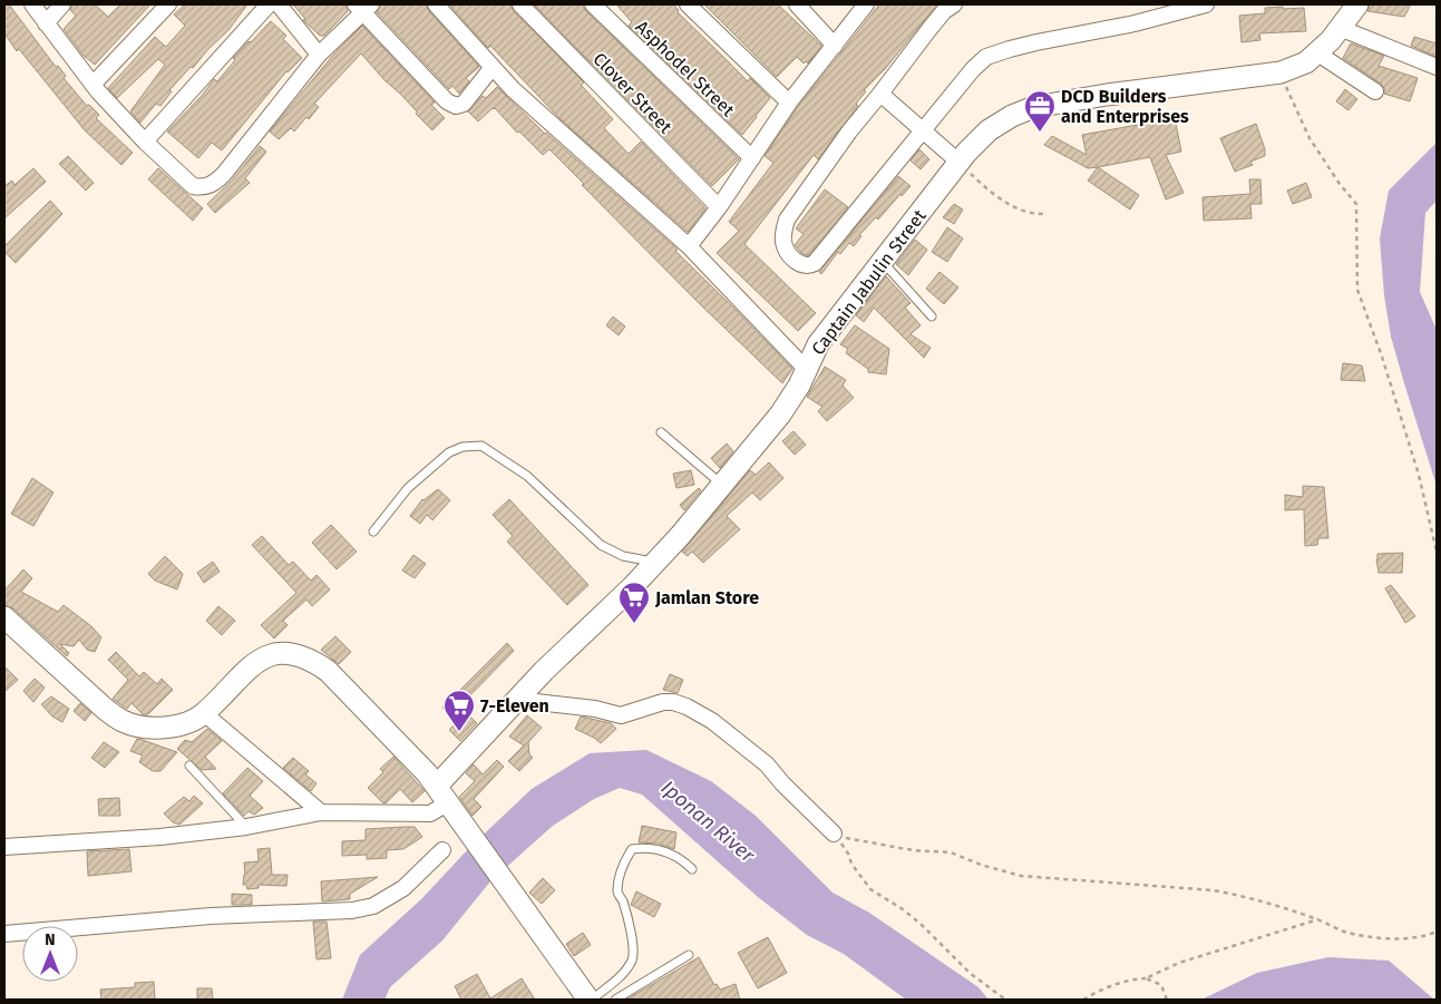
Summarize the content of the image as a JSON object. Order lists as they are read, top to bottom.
{
  "streets": {
    "street": ["Asphodel Street", "Clover Street", "Captain Jabulin Street"]
  },
  "water": ["Iponan River"],
  "places": {
    "office": ["DCD Builders and Enterprises"],
    "supermarket": ["Jamlan Store", "7-Eleven"]
  },
  "north": "top"
}
